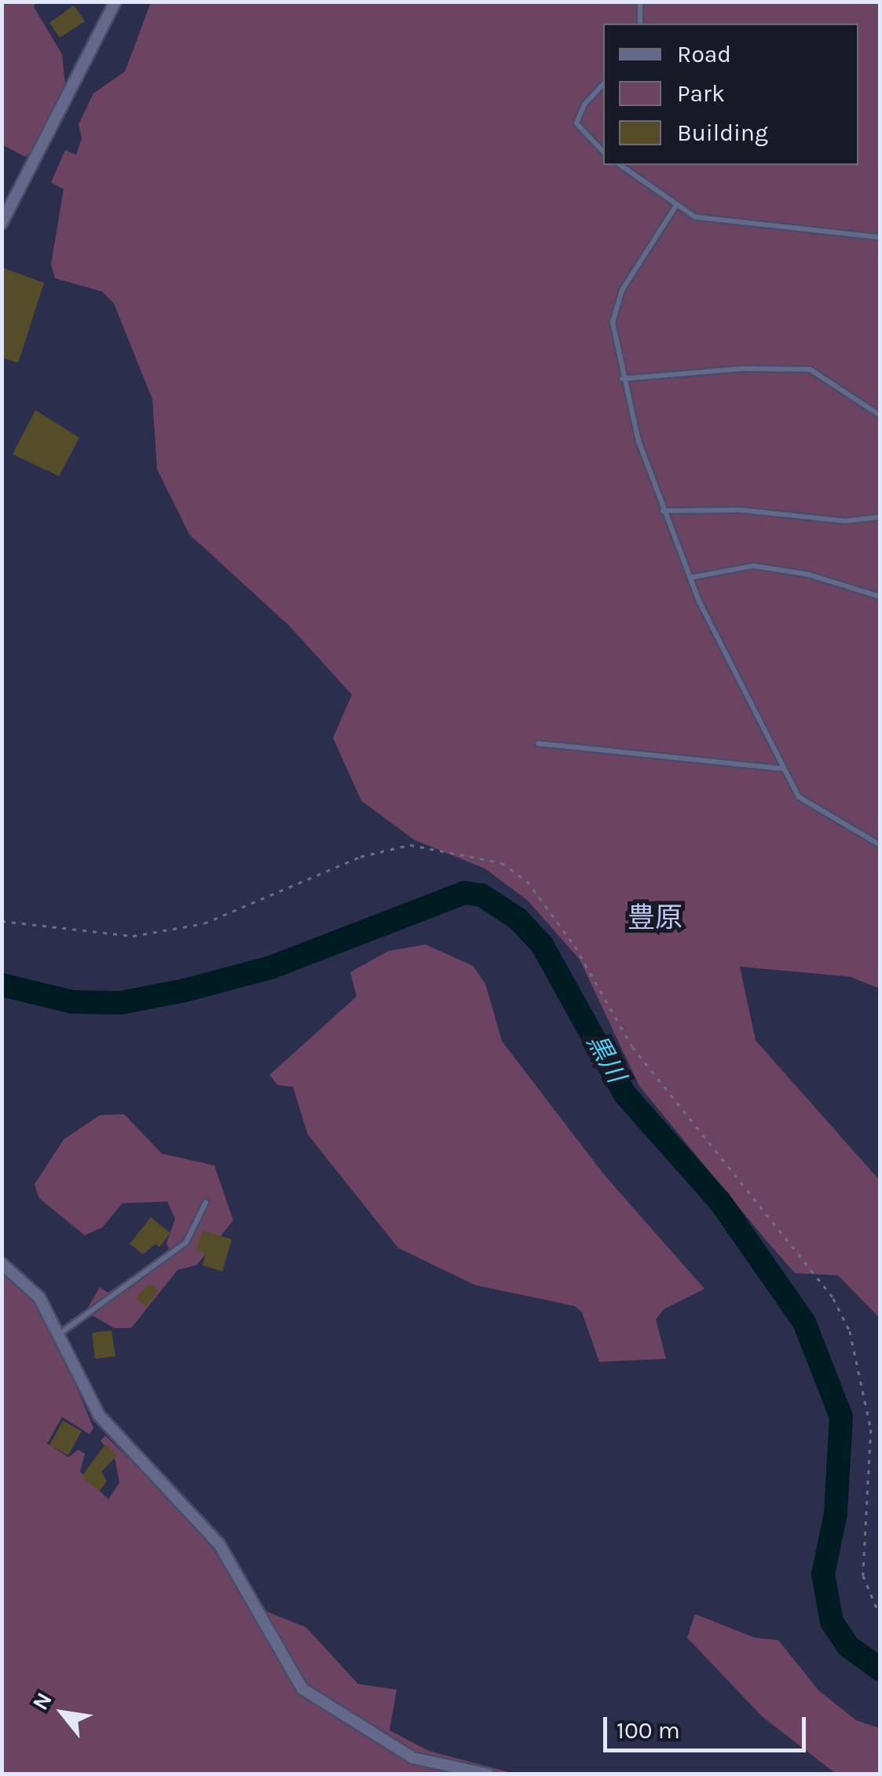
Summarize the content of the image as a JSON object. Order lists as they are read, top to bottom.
{
  "districts": ["豊原"],
  "water": ["黒川"],
  "legend": ["Road", "Park", "Building"],
  "scale_bar": "100 m",
  "north": "top left"
}
